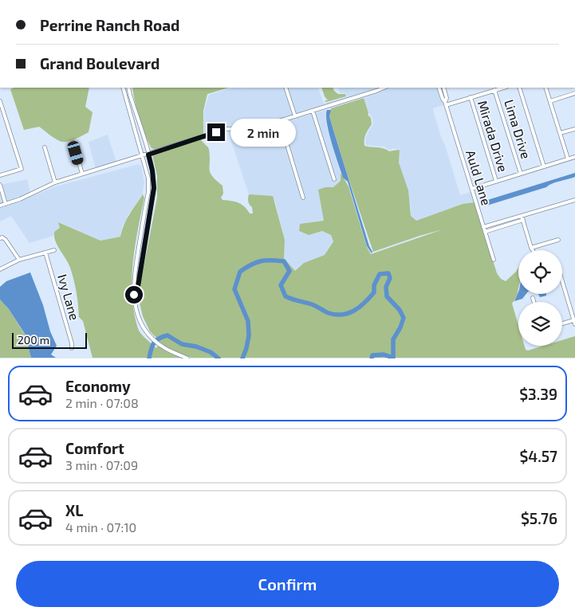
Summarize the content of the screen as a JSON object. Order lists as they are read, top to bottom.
{
  "streets": {
    "street": [
      "Lima Drive",
      "Mirada Drive",
      "Auld Lane",
      "Ivy Lane"
    ]
  },
  "scale_bar": "200 m",
  "page": {
    "banner": ["Perrine Ranch Road", "Grand Boulevard"],
    "bubble": "2 min",
    "scale": "200 m",
    "list": [
      {
        "name": "Economy",
        "note": "2 min · 07:08",
        "value": "$3.39"
      },
      {
        "name": "Comfort",
        "note": "3 min · 07:09",
        "value": "$4.57"
      },
      {
        "name": "XL",
        "note": "4 min · 07:10",
        "value": "$5.76"
      }
    ],
    "buttons": "Confirm"
  }
}
